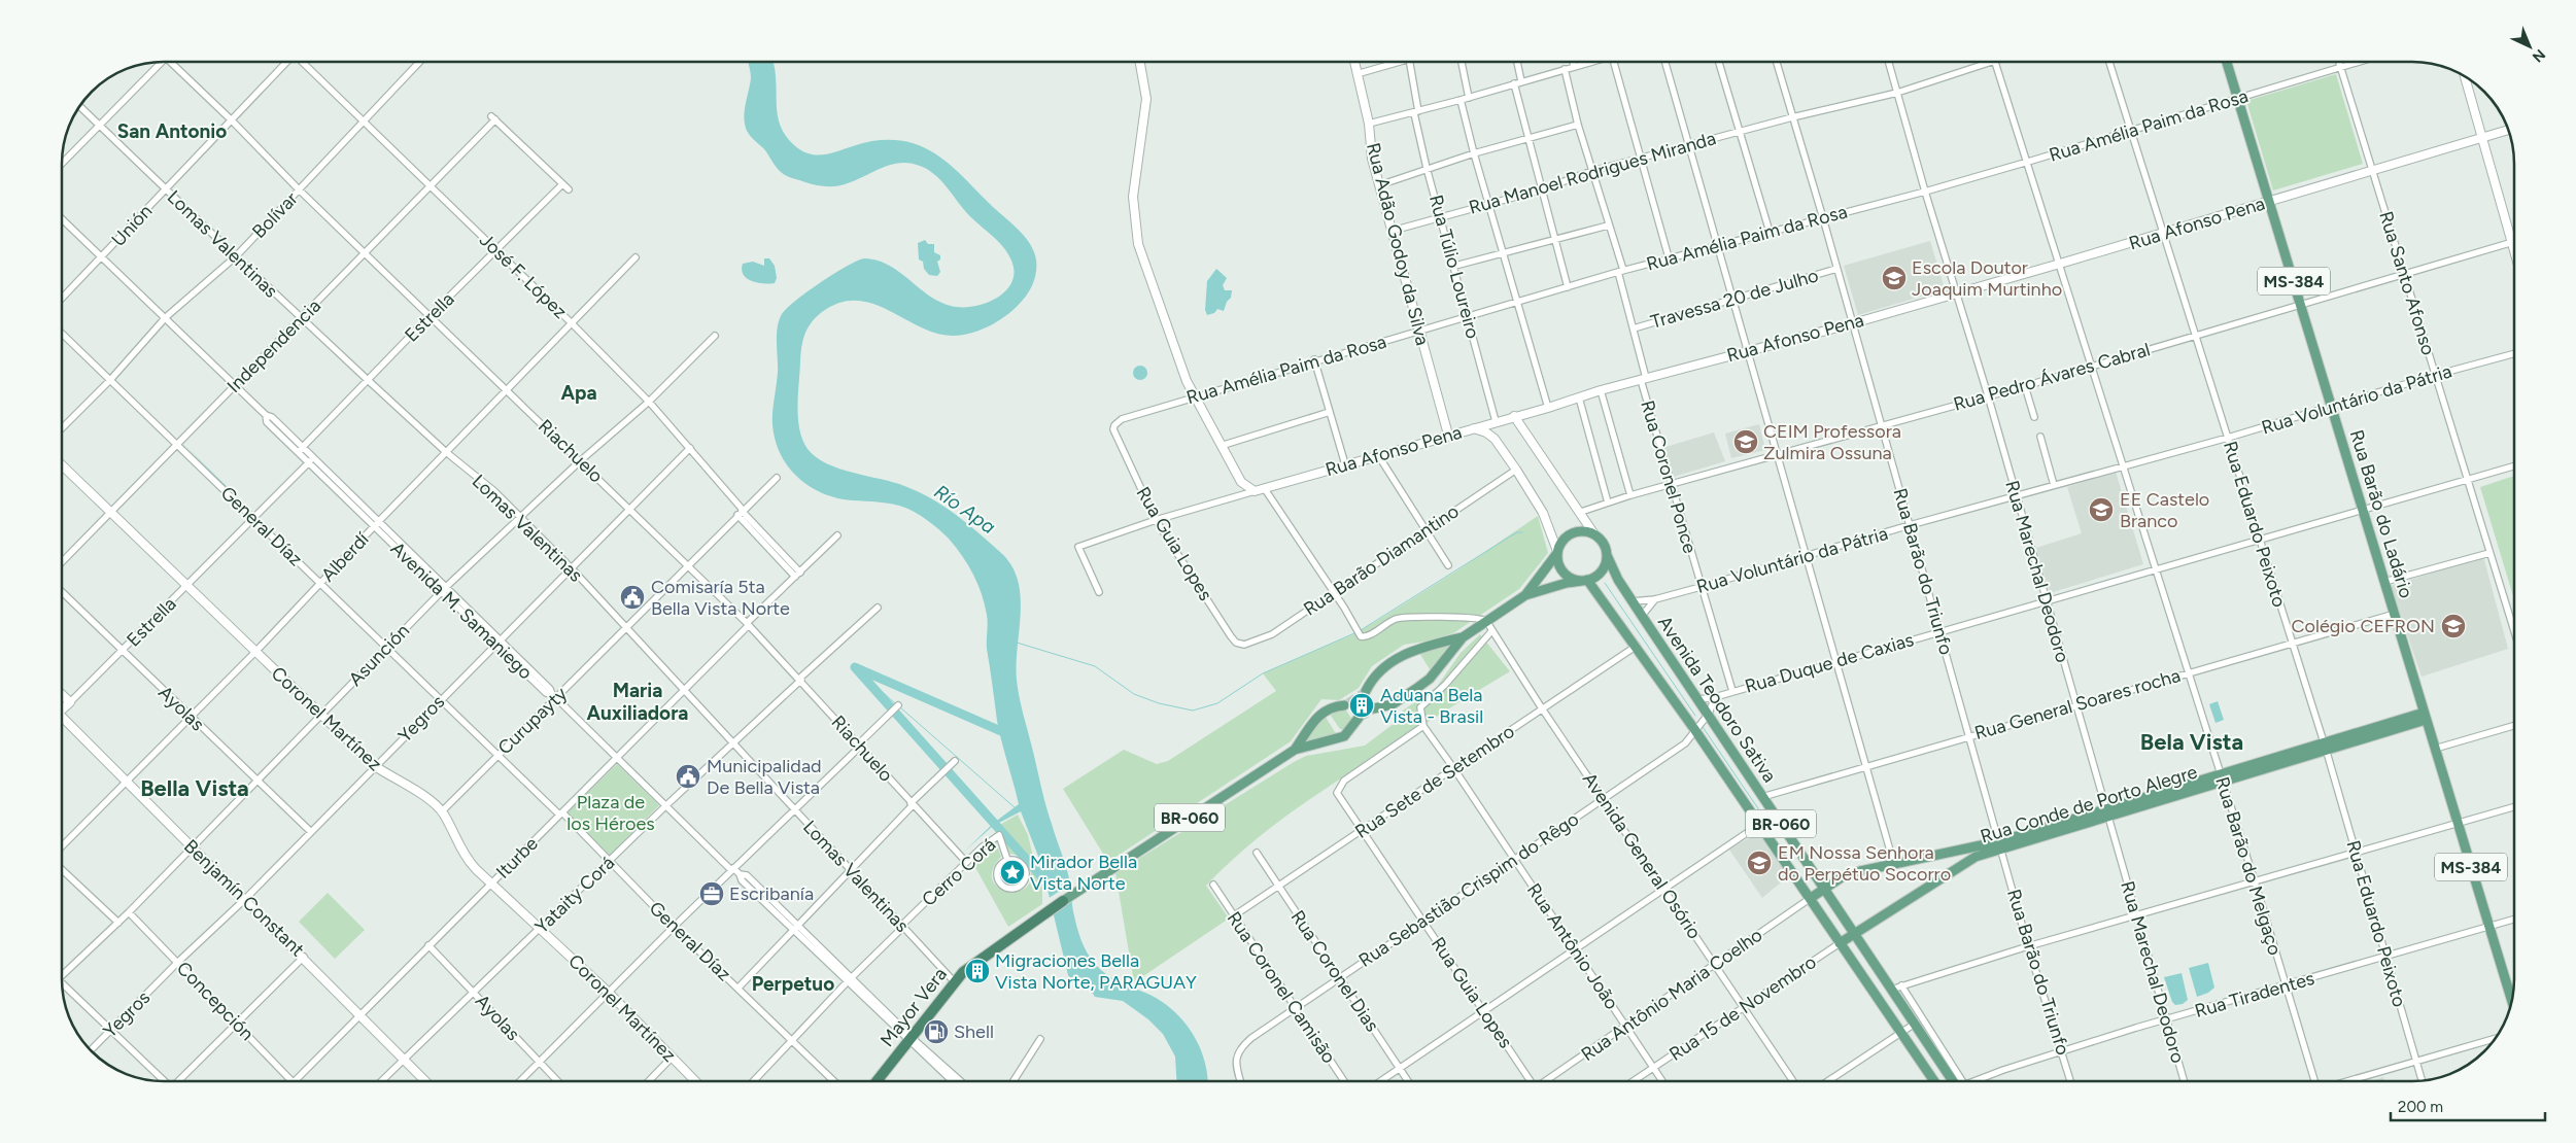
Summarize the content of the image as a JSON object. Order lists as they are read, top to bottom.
{
  "streets": {
    "highway": ["Mayor Vera"],
    "main road": [
      "MS-384",
      "Rua Barão do Ladário",
      "Avenida Teodoro Sativa",
      "Rua Conde de Porto Alegre",
      "BR-060"
    ],
    "street": [
      "Rua Amélia Paim da Rosa",
      "Rua Manoel Rodrigues Miranda",
      "Bolívar",
      "Rua Afonso Pena",
      "Unión",
      "Lomas Valentinas",
      "Rua Adão Godoy da Silva",
      "Rua Túlio Loureiro",
      "José F. López",
      "Rua Santo Afonso",
      "Travessa 20 de Julho",
      "Estrella",
      "Independencia",
      "Rua Pedro Ávares Cabral",
      "Rua Voluntário da Pátria",
      "Riachuelo",
      "Rua Coronel Ponce",
      "Rua Eduardo Peixoto",
      "General Díaz",
      "Rua Guia Lopes",
      "Alberdí",
      "Rua Barão Diamantino",
      "Rua Barão do Triunfo",
      "Rua Marechal Deodoro",
      "Avenida M. Samaniego",
      "Asunción",
      "Rua Duque de Caxias",
      "Rua General Soares rocha",
      "Ayolas",
      "Coronel Martínez",
      "Yegros",
      "Curupayty",
      "Rua Sete de Setembro",
      "Avenida General Osório",
      "Iturbe",
      "Rua Barão do Melgaço",
      "Cerro Corá",
      "Rua Sebastião Crispim do Rêgo",
      "Yataity Corá",
      "Benjamín Constant",
      "Rua Antônio João",
      "Rua Coronel Dias",
      "Rua Coronel Camisão",
      "Rua Antônio Maria Coelho",
      "Rua Tiradentes",
      "Concepción",
      "Rua 15 de Novembro"
    ]
  },
  "crossings": [
    ["Rua Amélia Paim da Rosa", "Rua Adão Godoy da Silva"],
    ["Rua Amélia Paim da Rosa", "Rua Túlio Loureiro"],
    ["Rua Amélia Paim da Rosa", "Rua Santo Afonso"],
    ["Rua Amélia Paim da Rosa", "Rua Coronel Ponce"],
    ["Rua Amélia Paim da Rosa", "Rua Barão do Ladário"],
    ["Rua Amélia Paim da Rosa", "Rua Eduardo Peixoto"],
    ["Rua Amélia Paim da Rosa", "Rua Guia Lopes"],
    ["Rua Amélia Paim da Rosa", "Rua Barão do Triunfo"],
    ["Rua Amélia Paim da Rosa", "Rua Marechal Deodoro"],
    ["Rua Amélia Paim da Rosa", "Rua Barão do Melgaço"],
    ["Rua Manoel Rodrigues Miranda", "Rua Adão Godoy da Silva"],
    ["Rua Manoel Rodrigues Miranda", "Rua Túlio Loureiro"],
    ["Rua Manoel Rodrigues Miranda", "Rua Coronel Ponce"],
    ["Rua Manoel Rodrigues Miranda", "Rua Barão do Triunfo"],
    ["Rua Manoel Rodrigues Miranda", "Rua Marechal Deodoro"],
    ["Rua Manoel Rodrigues Miranda", "Rua Barão do Melgaço"],
    ["Bolívar", "Lomas Valentinas"],
    ["Bolívar", "José F. López"],
    ["Bolívar", "Riachuelo"],
    ["Bolívar", "General Díaz"],
    ["Bolívar", "Avenida M. Samaniego"],
    ["Rua Afonso Pena", "Rua Adão Godoy da Silva"],
    ["Rua Afonso Pena", "Rua Túlio Loureiro"],
    ["Rua Afonso Pena", "Rua Santo Afonso"],
    ["Rua Afonso Pena", "Rua Coronel Ponce"],
    ["Rua Afonso Pena", "Rua Barão do Ladário"],
    ["Rua Afonso Pena", "Rua Eduardo Peixoto"],
    ["Rua Afonso Pena", "Rua Guia Lopes"],
    ["Rua Afonso Pena", "Rua Barão do Triunfo"],
    ["Rua Afonso Pena", "Rua Marechal Deodoro"],
    ["Rua Afonso Pena", "Rua Barão do Melgaço"],
    ["Unión", "Lomas Valentinas"],
    ["Unión", "Riachuelo"],
    ["Unión", "Avenida M. Samaniego"],
    ["Lomas Valentinas", "Estrella"],
    ["Lomas Valentinas", "Independencia"],
    ["Lomas Valentinas", "Alberdí"],
    ["Lomas Valentinas", "Asunción"],
    ["Lomas Valentinas", "Yegros"],
    ["Lomas Valentinas", "Curupayty"],
    ["Lomas Valentinas", "Iturbe"],
    ["Lomas Valentinas", "Cerro Corá"],
    ["Lomas Valentinas", "Yataity Corá"],
    ["Lomas Valentinas", "Mayor Vera"],
    ["José F. López", "Estrella"],
    ["José F. López", "Independencia"],
    ["José F. López", "Alberdí"],
    ["José F. López", "Asunción"],
    ["José F. López", "Yegros"],
    ["José F. López", "Curupayty"],
    ["José F. López", "Iturbe"],
    ["Rua Santo Afonso", "Rua Pedro Ávares Cabral"],
    ["Rua Santo Afonso", "Rua Voluntário da Pátria"],
    ["Rua Santo Afonso", "Rua Duque de Caxias"],
    ["Travessa 20 de Julho", "Rua Coronel Ponce"],
    ["Travessa 20 de Julho", "Rua Barão do Triunfo"],
    ["Estrella", "Independencia"],
    ["Estrella", "Riachuelo"],
    ["Estrella", "General Díaz"],
    ["Estrella", "Avenida M. Samaniego"],
    ["Estrella", "Ayolas"],
    ["Estrella", "Coronel Martínez"],
    ["Independencia", "Riachuelo"],
    ["Independencia", "General Díaz"],
    ["Independencia", "Avenida M. Samaniego"],
    ["Independencia", "Coronel Martínez"],
    ["Rua Pedro Ávares Cabral", "Rua Coronel Ponce"],
    ["Rua Pedro Ávares Cabral", "Rua Barão do Ladário"],
    ["Rua Pedro Ávares Cabral", "Rua Eduardo Peixoto"],
    ["Rua Pedro Ávares Cabral", "Rua Barão do Triunfo"],
    ["Rua Pedro Ávares Cabral", "Rua Marechal Deodoro"],
    ["Rua Pedro Ávares Cabral", "Rua Barão do Melgaço"],
    ["Rua Voluntário da Pátria", "Rua Coronel Ponce"],
    ["Rua Voluntário da Pátria", "Rua Barão do Ladário"],
    ["Rua Voluntário da Pátria", "Rua Eduardo Peixoto"],
    ["Rua Voluntário da Pátria", "Rua Barão do Triunfo"],
    ["Rua Voluntário da Pátria", "Rua Marechal Deodoro"],
    ["Rua Voluntário da Pátria", "Avenida Teodoro Sativa"],
    ["Rua Voluntário da Pátria", "Rua Barão do Melgaço"],
    ["Riachuelo", "Alberdí"],
    ["Riachuelo", "Asunción"],
    ["Riachuelo", "Yegros"],
    ["Riachuelo", "Curupayty"],
    ["Riachuelo", "Iturbe"],
    ["Riachuelo", "Cerro Corá"],
    ["Riachuelo", "Yataity Corá"],
    ["Rua Coronel Ponce", "Rua Duque de Caxias"],
    ["Rua Barão do Ladário", "Rua Duque de Caxias"],
    ["Rua Barão do Ladário", "Rua General Soares rocha"],
    ["Rua Barão do Ladário", "Rua Conde de Porto Alegre"],
    ["Rua Barão do Ladário", "Rua Tiradentes"],
    ["Rua Eduardo Peixoto", "Rua Duque de Caxias"],
    ["Rua Eduardo Peixoto", "Rua General Soares rocha"],
    ["Rua Eduardo Peixoto", "Rua Conde de Porto Alegre"],
    ["Rua Eduardo Peixoto", "Rua Tiradentes"],
    ["General Díaz", "Alberdí"],
    ["General Díaz", "Asunción"],
    ["General Díaz", "Yegros"],
    ["General Díaz", "Curupayty"],
    ["General Díaz", "Iturbe"],
    ["General Díaz", "Cerro Corá"],
    ["General Díaz", "Yataity Corá"],
    ["Rua Guia Lopes", "Rua Barão Diamantino"],
    ["Rua Guia Lopes", "Rua Sete de Setembro"],
    ["Rua Guia Lopes", "Rua Sebastião Crispim do Rêgo"],
    ["Rua Guia Lopes", "Rua Antônio João"],
    ["Alberdí", "Avenida M. Samaniego"],
    ["Alberdí", "Ayolas"],
    ["Alberdí", "Coronel Martínez"],
    ["Alberdí", "Benjamín Constant"],
    ["Rua Barão do Triunfo", "Rua Duque de Caxias"],
    ["Rua Barão do Triunfo", "Rua General Soares rocha"],
    ["Rua Barão do Triunfo", "Rua Conde de Porto Alegre"],
    ["Rua Barão do Triunfo", "Rua Tiradentes"],
    ["Rua Marechal Deodoro", "Rua Duque de Caxias"],
    ["Rua Marechal Deodoro", "Rua General Soares rocha"],
    ["Rua Marechal Deodoro", "Rua Conde de Porto Alegre"],
    ["Rua Marechal Deodoro", "Rua Tiradentes"],
    ["Avenida M. Samaniego", "Asunción"],
    ["Avenida M. Samaniego", "Yegros"],
    ["Avenida M. Samaniego", "Curupayty"],
    ["Avenida M. Samaniego", "Iturbe"],
    ["Avenida M. Samaniego", "Cerro Corá"],
    ["Avenida M. Samaniego", "Yataity Corá"],
    ["Avenida M. Samaniego", "Mayor Vera"],
    ["Asunción", "Ayolas"],
    ["Asunción", "Coronel Martínez"],
    ["Asunción", "Benjamín Constant"],
    ["Asunción", "Concepción"],
    ["Rua Duque de Caxias", "Avenida Teodoro Sativa"],
    ["Rua Duque de Caxias", "Rua Barão do Melgaço"],
    ["Avenida Teodoro Sativa", "Rua General Soares rocha"],
    ["Avenida Teodoro Sativa", "Rua Sete de Setembro"],
    ["Avenida Teodoro Sativa", "Rua Conde de Porto Alegre"],
    ["Avenida Teodoro Sativa", "BR-060"],
    ["Avenida Teodoro Sativa", "Rua Sebastião Crispim do Rêgo"],
    ["Avenida Teodoro Sativa", "Rua Antônio Maria Coelho"],
    ["Avenida Teodoro Sativa", "Rua 15 de Novembro"],
    ["Rua General Soares rocha", "Rua Barão do Melgaço"],
    ["Ayolas", "Yegros"],
    ["Ayolas", "Iturbe"],
    ["Ayolas", "Yataity Corá"],
    ["Coronel Martínez", "Yegros"],
    ["Coronel Martínez", "Curupayty"],
    ["Coronel Martínez", "Iturbe"],
    ["Coronel Martínez", "Yataity Corá"],
    ["Yegros", "Benjamín Constant"],
    ["Yegros", "Concepción"],
    ["Rua Sete de Setembro", "Avenida General Osório"],
    ["Rua Sete de Setembro", "Rua Antônio João"],
    ["Rua Sete de Setembro", "Rua Coronel Dias"],
    ["Rua Sete de Setembro", "Rua Coronel Camisão"],
    ["Rua Conde de Porto Alegre", "Rua Barão do Melgaço"],
    ["Rua Conde de Porto Alegre", "Rua Antônio Maria Coelho"],
    ["Rua Conde de Porto Alegre", "Rua 15 de Novembro"],
    ["BR-060", "Mayor Vera"],
    ["Avenida General Osório", "Rua Sebastião Crispim do Rêgo"],
    ["Avenida General Osório", "Rua Antônio Maria Coelho"],
    ["Avenida General Osório", "Rua 15 de Novembro"],
    ["Iturbe", "Benjamín Constant"],
    ["Rua Barão do Melgaço", "Rua Tiradentes"],
    ["Rua Sebastião Crispim do Rêgo", "Rua Antônio João"],
    ["Rua Sebastião Crispim do Rêgo", "Rua Coronel Dias"],
    ["Rua Sebastião Crispim do Rêgo", "Rua Coronel Camisão"],
    ["Yataity Corá", "Benjamín Constant"],
    ["Rua Antônio João", "Rua Antônio Maria Coelho"],
    ["Rua Antônio João", "Rua 15 de Novembro"]
  ],
  "districts": [
    "San Antonio",
    "Apa",
    "Maria Auxiliadora",
    "Bela Vista",
    "Bella Vista",
    "Perpetuo"
  ],
  "water": ["Río Apa"],
  "parks": ["Plaza de los Héroes"],
  "places": {
    "school or university": [
      "Escola Doutor Joaquim Murtinho",
      "CEIM Professora Zulmira Ossuna",
      "EE Castelo Branco",
      "Colégio CEFRON",
      "EM Nossa Senhora do Perpétuo Socorro"
    ],
    "public building": ["Comisaría 5ta Bella Vista Norte", "Municipalidad De Bella Vista"],
    "building": ["Aduana Bela Vista - Brasil", "Migraciones Bella Vista Norte, PARAGUAY"],
    "place": ["Mirador Bella Vista Norte"],
    "office": ["Escribanía"],
    "fuel station": ["Shell"]
  },
  "scale_bar": "200 m",
  "north": "bottom right"
}
